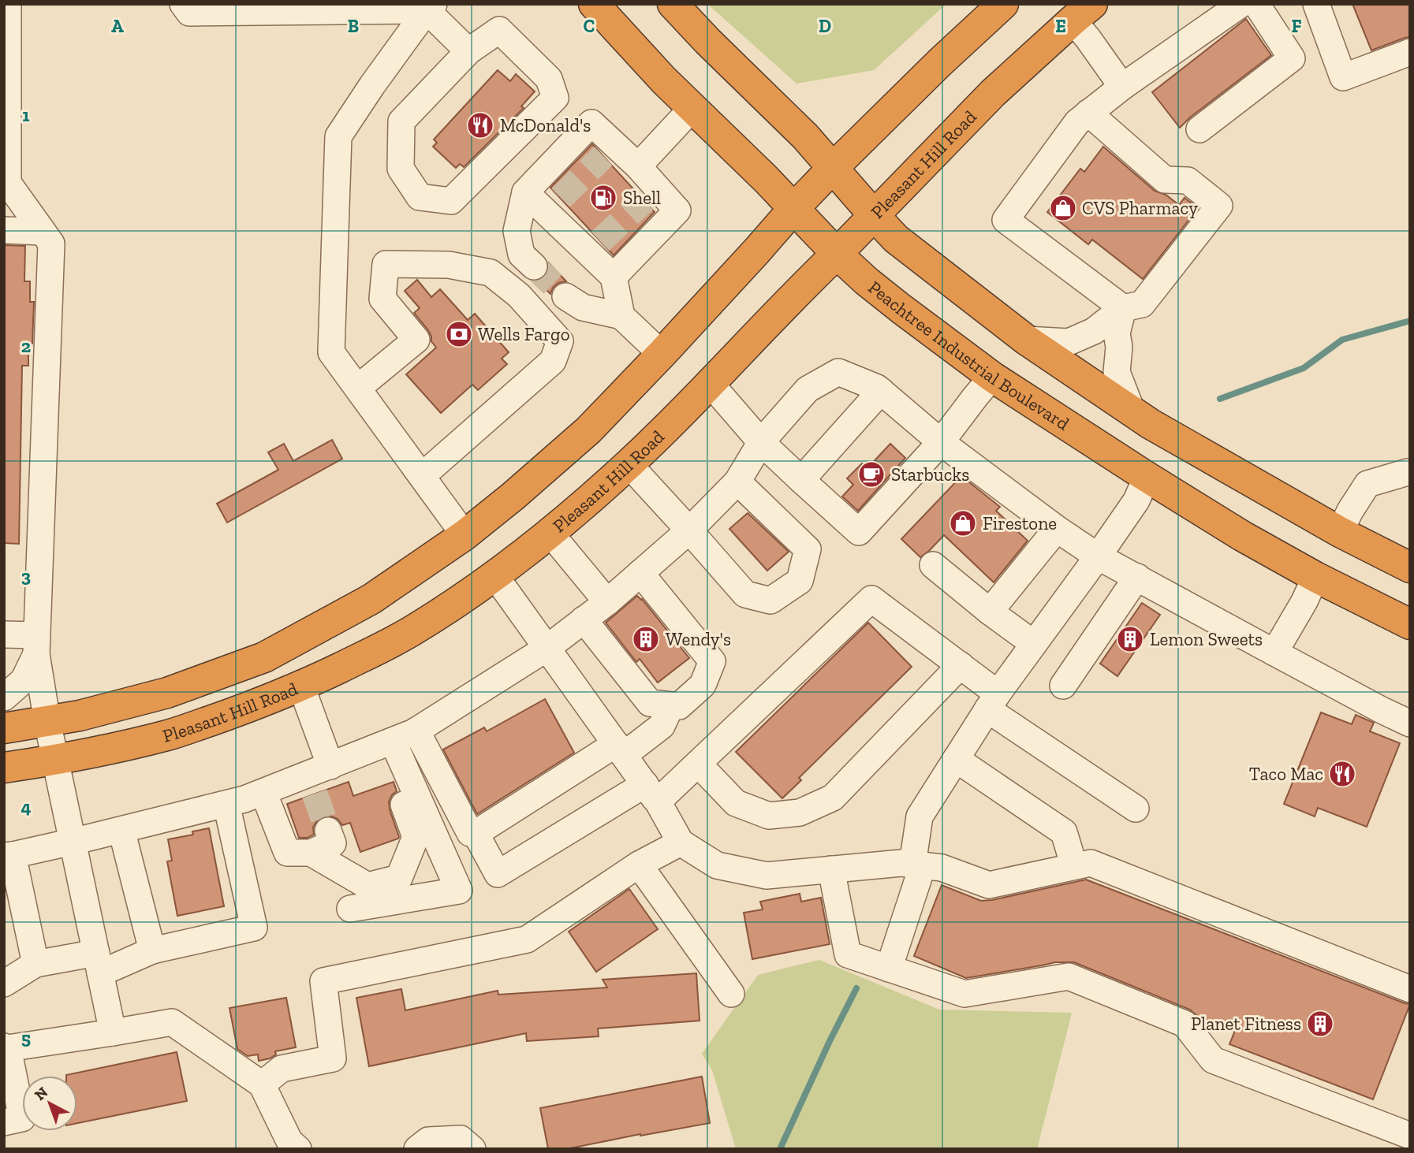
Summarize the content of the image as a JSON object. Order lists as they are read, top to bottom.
{
  "streets": {
    "highway": ["Pleasant Hill Road", "Peachtree Industrial Boulevard"]
  },
  "crossings": [
    ["Pleasant Hill Road", "Peachtree Industrial Boulevard"]
  ],
  "places": {
    "restaurant": ["McDonald's", "Taco Mac"],
    "fuel station": ["Shell"],
    "shop": ["CVS Pharmacy", "Firestone"],
    "bank": ["Wells Fargo"],
    "cafe": ["Starbucks"],
    "building": ["Wendy's", "Lemon Sweets", "Planet Fitness"]
  },
  "north": "top left",
  "grid": {
    "columns": [
      "A",
      "B",
      "C",
      "D",
      "E",
      "F"
    ],
    "rows": [
      "1",
      "2",
      "3",
      "4",
      "5"
    ]
  }
}
